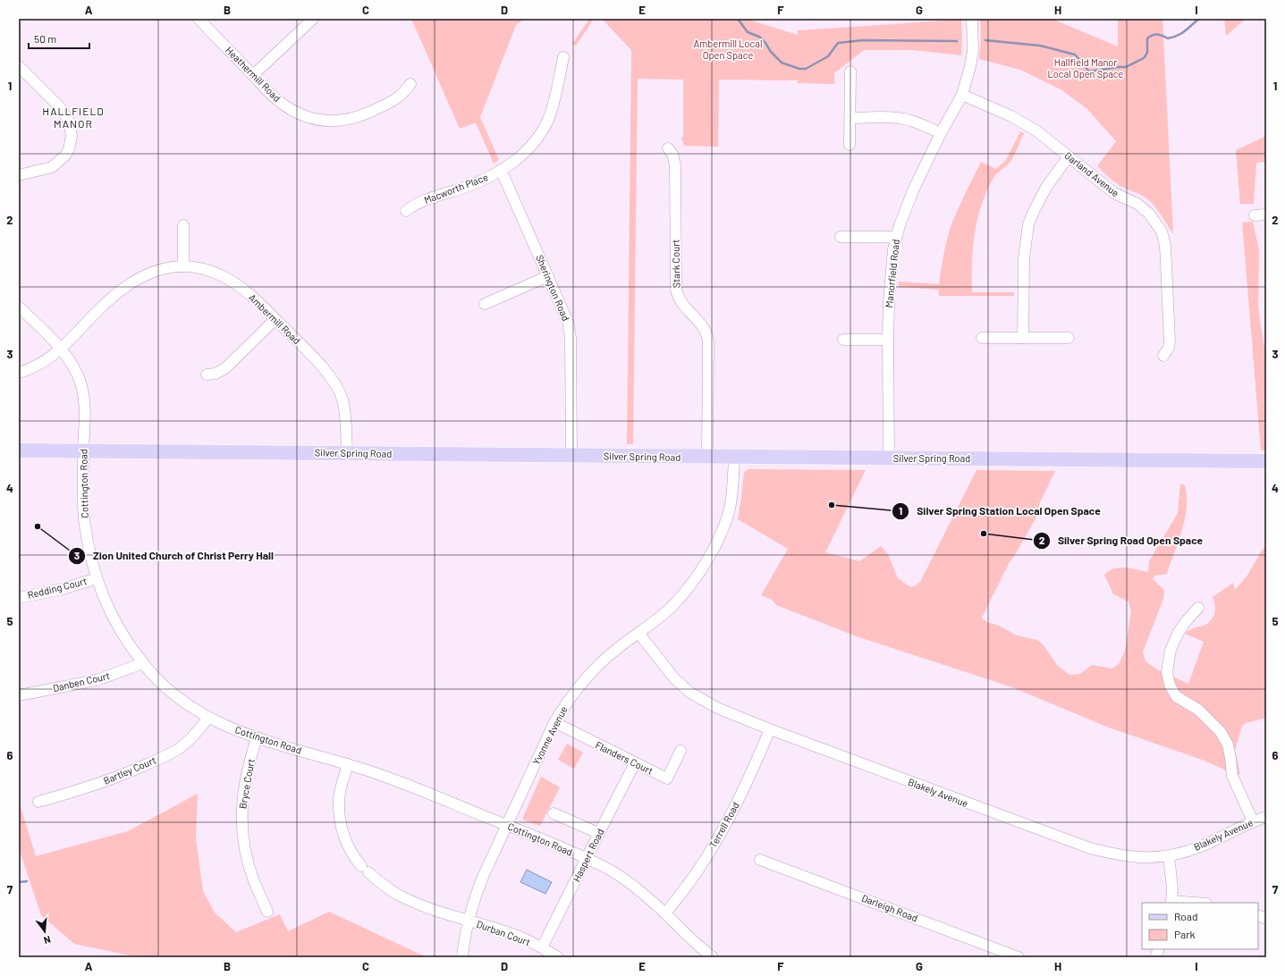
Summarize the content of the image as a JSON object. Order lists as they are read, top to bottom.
{
  "streets": {
    "main road": ["Silver Spring Road"],
    "street": [
      "Heathermill Road",
      "Garland Avenue",
      "Macworth Place",
      "Stark Court",
      "Manorfield Road",
      "Sherington Road",
      "Ambermill Road",
      "Cottington Road",
      "Redding Court",
      "Danben Court",
      "Yvonne Avenue",
      "Flanders Court",
      "Bartley Court",
      "Bryce Court",
      "Blakely Avenue",
      "Terrell Road",
      "Haspert Road",
      "Darleigh Road",
      "Durban Court"
    ]
  },
  "crossings": [
    ["Garland Avenue", "Manorfield Road"],
    ["Macworth Place", "Sherington Road"],
    ["Stark Court", "Silver Spring Road"],
    ["Manorfield Road", "Silver Spring Road"],
    ["Sherington Road", "Silver Spring Road"],
    ["Ambermill Road", "Silver Spring Road"],
    ["Ambermill Road", "Cottington Road"],
    ["Silver Spring Road", "Cottington Road"],
    ["Silver Spring Road", "Yvonne Avenue"],
    ["Cottington Road", "Redding Court"],
    ["Cottington Road", "Danben Court"],
    ["Cottington Road", "Yvonne Avenue"],
    ["Cottington Road", "Bartley Court"],
    ["Cottington Road", "Bryce Court"],
    ["Cottington Road", "Terrell Road"],
    ["Cottington Road", "Haspert Road"],
    ["Cottington Road", "Durban Court"],
    ["Yvonne Avenue", "Flanders Court"],
    ["Yvonne Avenue", "Blakely Avenue"],
    ["Yvonne Avenue", "Durban Court"],
    ["Flanders Court", "Haspert Road"],
    ["Blakely Avenue", "Terrell Road"],
    ["Haspert Road", "Durban Court"]
  ],
  "districts": ["HALLFIELD MANOR"],
  "parks": ["Ambermill Local Open Space", "Hallfield Manor Local Open Space"],
  "places": ["Silver Spring Station Local Open Space", "Zion United Church of Christ Perry Hall", "Silver Spring Road Open Space"],
  "legend": ["Road", "Park"],
  "scale_bar": "50 m",
  "north": "bottom",
  "grid": {
    "columns": [
      "A",
      "B",
      "C",
      "D",
      "E",
      "F",
      "G",
      "H",
      "I"
    ],
    "rows": [
      "1",
      "2",
      "3",
      "4",
      "5",
      "6",
      "7"
    ]
  }
}
